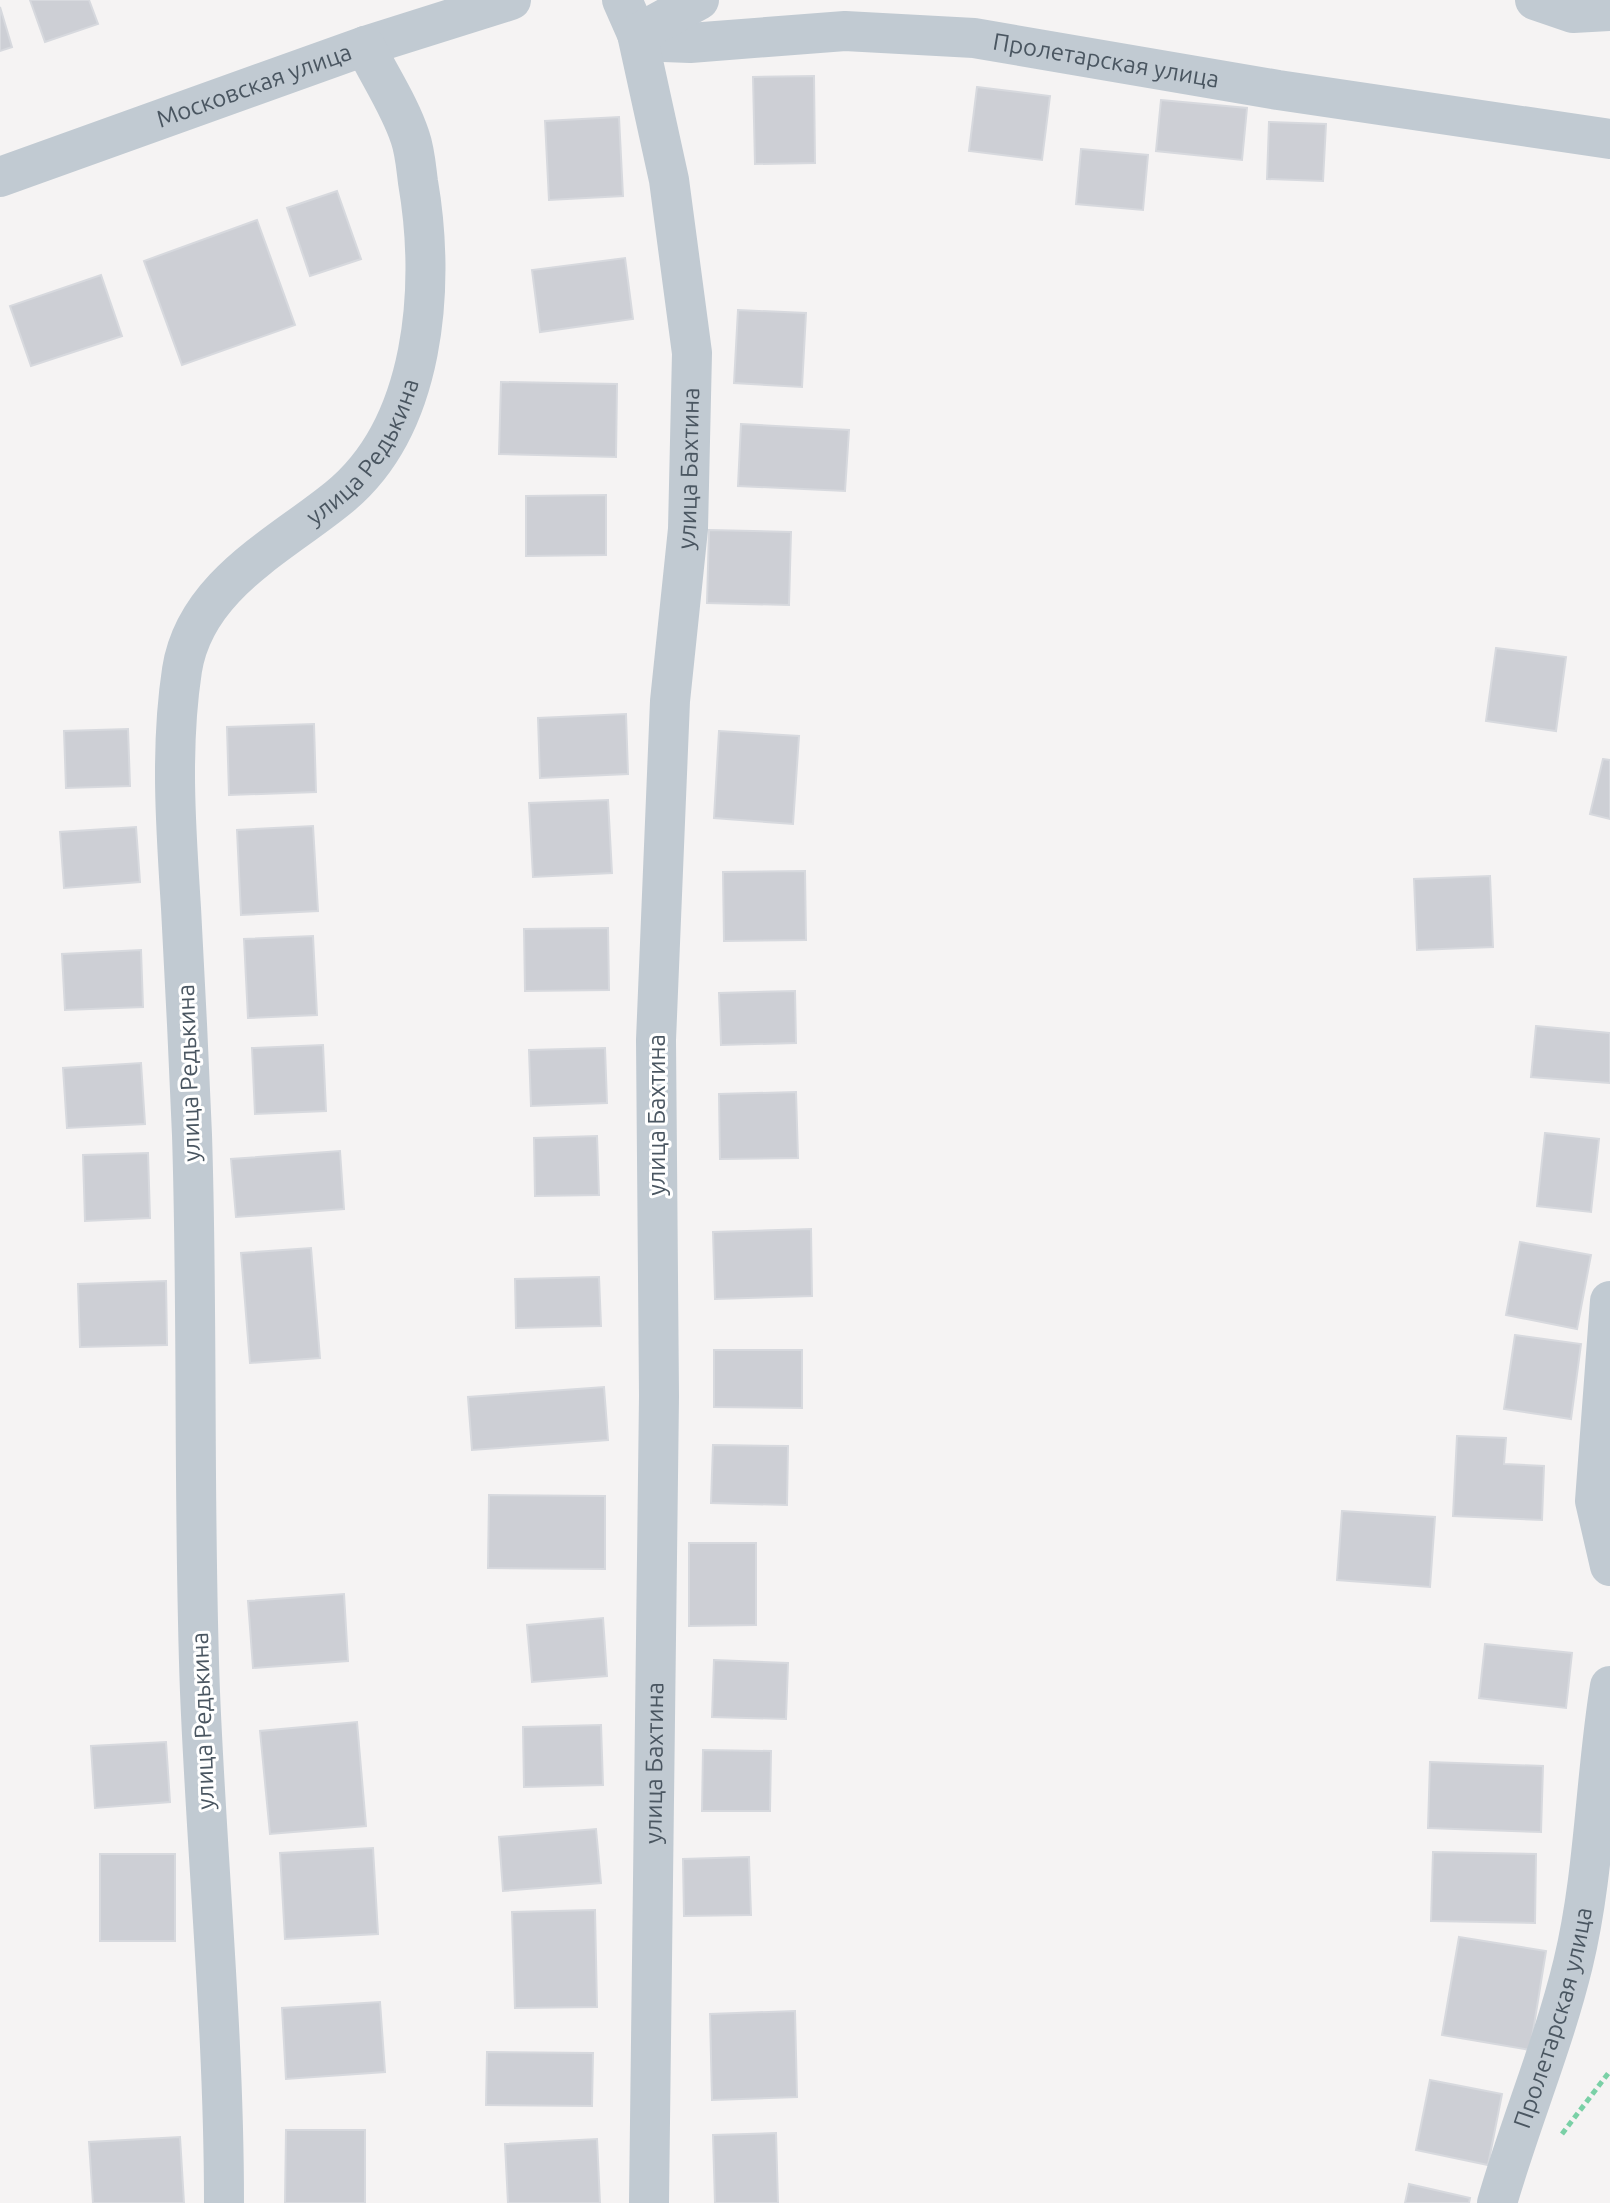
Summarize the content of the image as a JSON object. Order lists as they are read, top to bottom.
{
  "streets": {
    "street": [
      "Пролетарская улица",
      "Московская улица",
      "улица Редькина",
      "улица Бахтина"
    ]
  },
  "crossings": [
    ["Пролетарская улица", "улица Бахтина"],
    ["Московская улица", "улица Редькина"]
  ]
}
